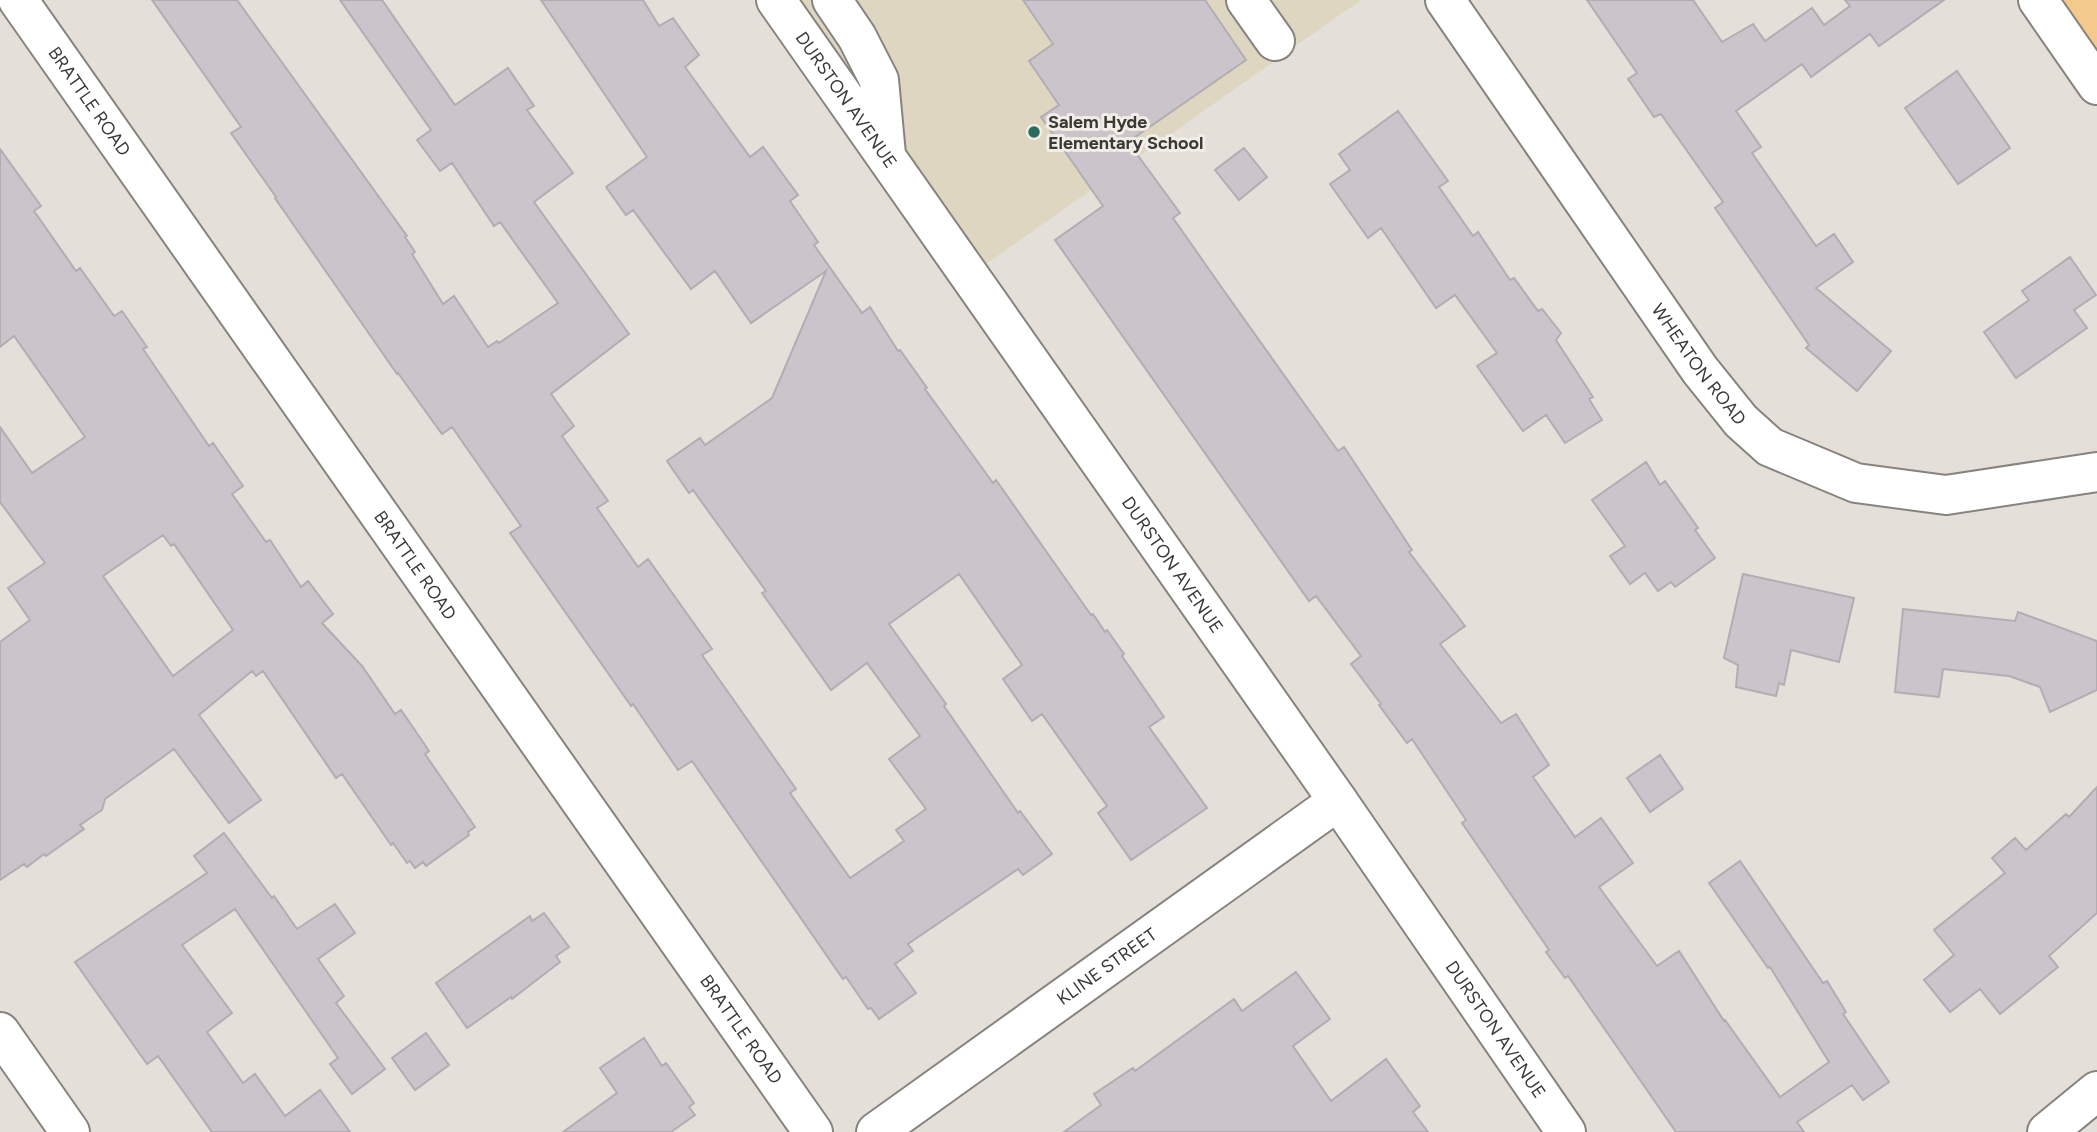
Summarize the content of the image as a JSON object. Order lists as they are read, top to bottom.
{
  "streets": {
    "street": [
      "DURSTON AVENUE",
      "BRATTLE ROAD",
      "WHEATON ROAD",
      "KLINE STREET"
    ]
  },
  "crossings": [
    ["DURSTON AVENUE", "KLINE STREET"]
  ],
  "places": ["Salem Hyde Elementary School"]
}
